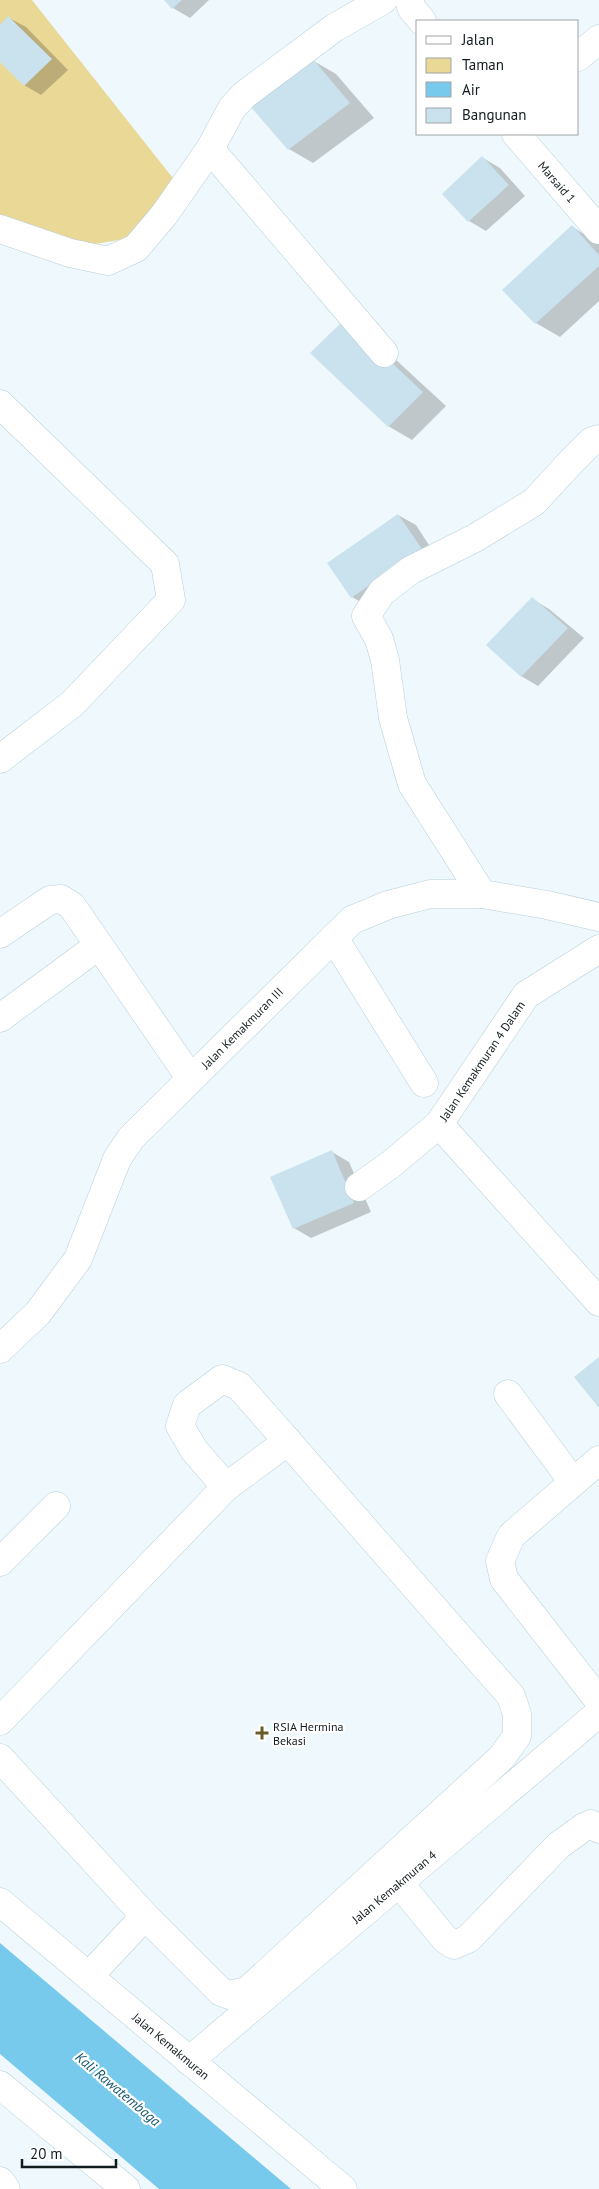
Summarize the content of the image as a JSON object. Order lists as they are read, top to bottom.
{
  "streets": {
    "street": [
      "Marsaid 1",
      "Jalan Kemakmuran III",
      "Jalan Kemakmuran 4 Dalam",
      "Jalan Kemakmuran 4",
      "Jalan Kemakmuran"
    ]
  },
  "crossings": [
    ["Jalan Kemakmuran 4", "Jalan Kemakmuran"]
  ],
  "water": ["Kali Rawatembaga"],
  "places": {
    "health": ["RSIA Hermina Bekasi"]
  },
  "legend": [
    "Jalan",
    "Taman",
    "Air",
    "Bangunan"
  ],
  "scale_bar": "20 m"
}
